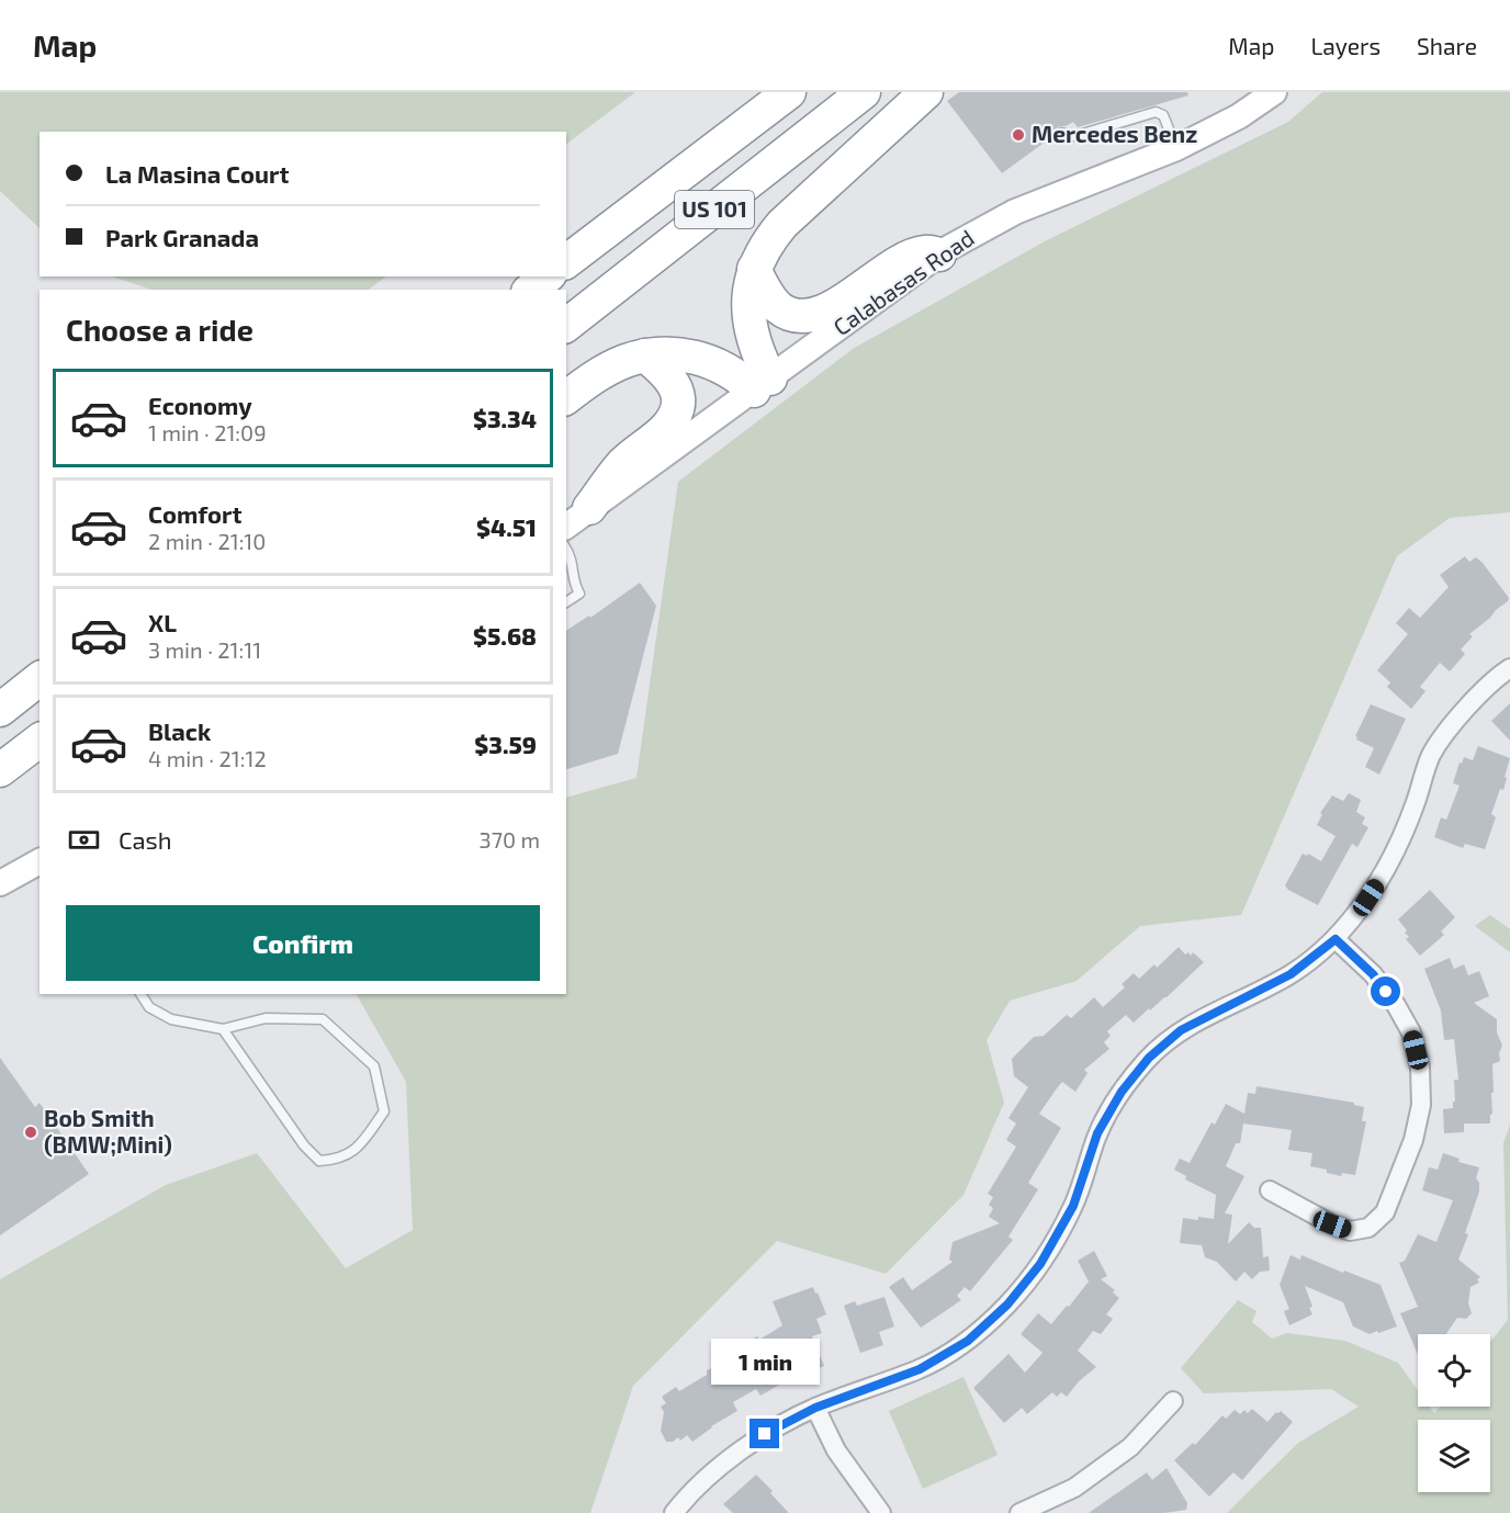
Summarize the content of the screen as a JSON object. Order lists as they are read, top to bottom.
{
  "streets": {
    "highway": ["US 101"],
    "main road": ["Calabasas Road"]
  },
  "places": ["Mercedes Benz", "Bob Smith (BMW;Mini)"],
  "page": {
    "header": "Map",
    "nav": ["Map", "Layers", "Share"],
    "banner": ["La Masina Court", "Park Granada"],
    "heading": "Choose a ride",
    "list": [
      {
        "name": "Economy",
        "note": "1 min · 21:09",
        "value": "$3.34"
      },
      {
        "name": "Comfort",
        "note": "2 min · 21:10",
        "value": "$4.51"
      },
      {
        "name": "XL",
        "note": "3 min · 21:11",
        "value": "$5.68"
      },
      {
        "name": "Black",
        "note": "4 min · 21:12",
        "value": "$3.59"
      }
    ],
    "pay": ["Cash", "370 m"],
    "buttons": "Confirm",
    "bubble": "1 min"
  }
}
